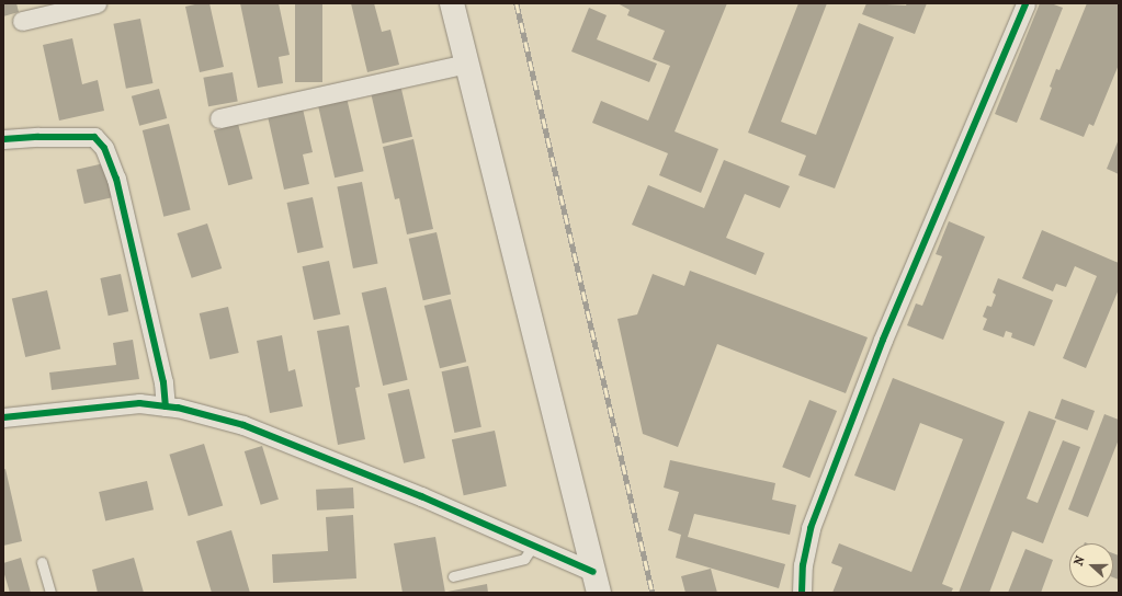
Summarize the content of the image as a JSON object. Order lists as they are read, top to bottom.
{
  "north": "left"
}
